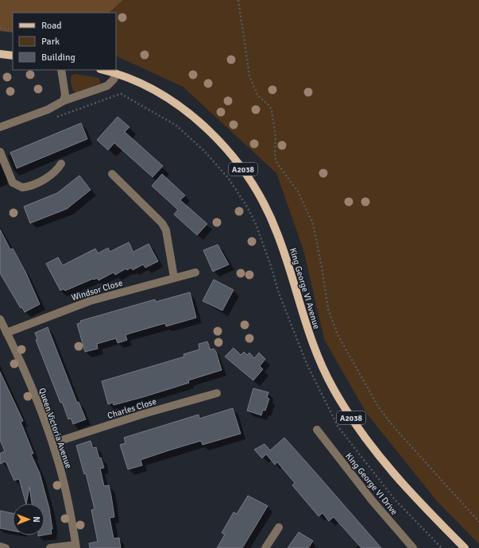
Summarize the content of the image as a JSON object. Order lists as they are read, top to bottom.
{
  "streets": {
    "main road": ["A2038", "King George VI Avenue"],
    "street": [
      "Windsor Close",
      "Charles Close",
      "Queen Victoria Avenue",
      "King George VI Drive"
    ]
  },
  "crossings": [
    ["Windsor Close", "Queen Victoria Avenue"],
    ["Charles Close", "Queen Victoria Avenue"]
  ],
  "legend": ["Road", "Park", "Building"],
  "north": "right"
}
